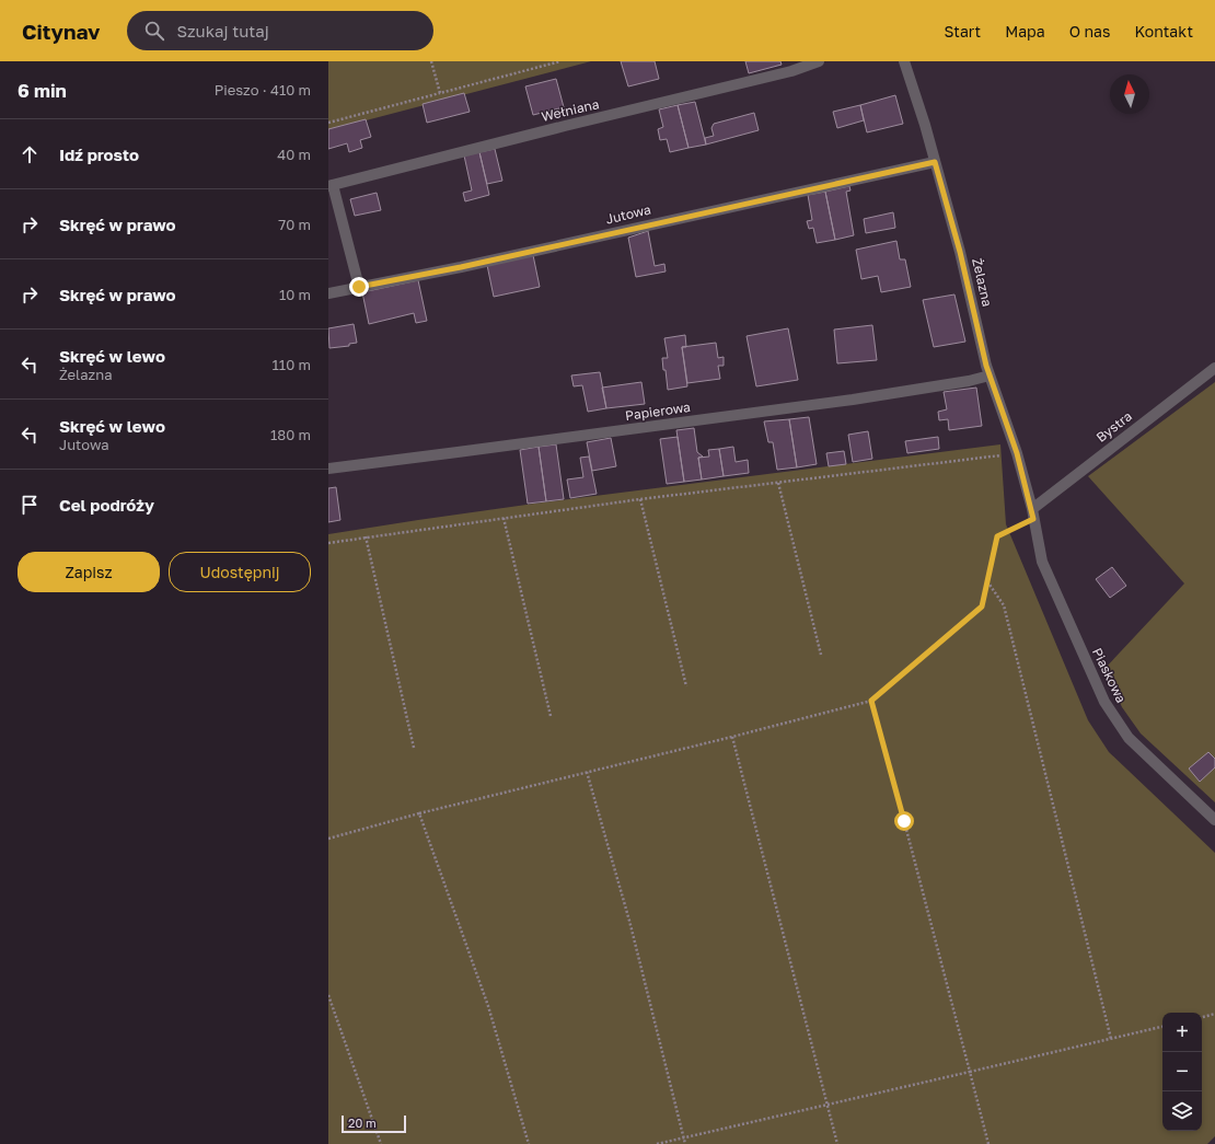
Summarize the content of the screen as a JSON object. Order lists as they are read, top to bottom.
{
  "streets": {
    "street": [
      "Wełniana",
      "Jutowa",
      "Żelazna",
      "Papierowa",
      "Bystra",
      "Piaskowa"
    ]
  },
  "crossings": [
    ["Jutowa", "Żelazna"],
    ["Żelazna", "Papierowa"],
    ["Żelazna", "Bystra"],
    ["Żelazna", "Piaskowa"],
    ["Bystra", "Piaskowa"]
  ],
  "scale_bar": "20 m",
  "north": "top",
  "page": {
    "header": "Citynav",
    "search": "Szukaj tutaj",
    "nav": [
      "Start",
      "Mapa",
      "O nas",
      "Kontakt"
    ],
    "heading": ["6 min", "Pieszo · 410 m"],
    "list": [
      ["Idź prosto", "40 m"],
      ["Skręć w prawo", "70 m"],
      ["Skręć w prawo", "10 m"],
      ["Skręć w lewo", "Żelazna", "110 m"],
      ["Skręć w lewo", "Jutowa", "180 m"],
      "Cel podróży"
    ],
    "buttons": ["Zapisz", "Udostępnij"],
    "map_buttons": ["+", "−"],
    "scale": "20 m"
  }
}
